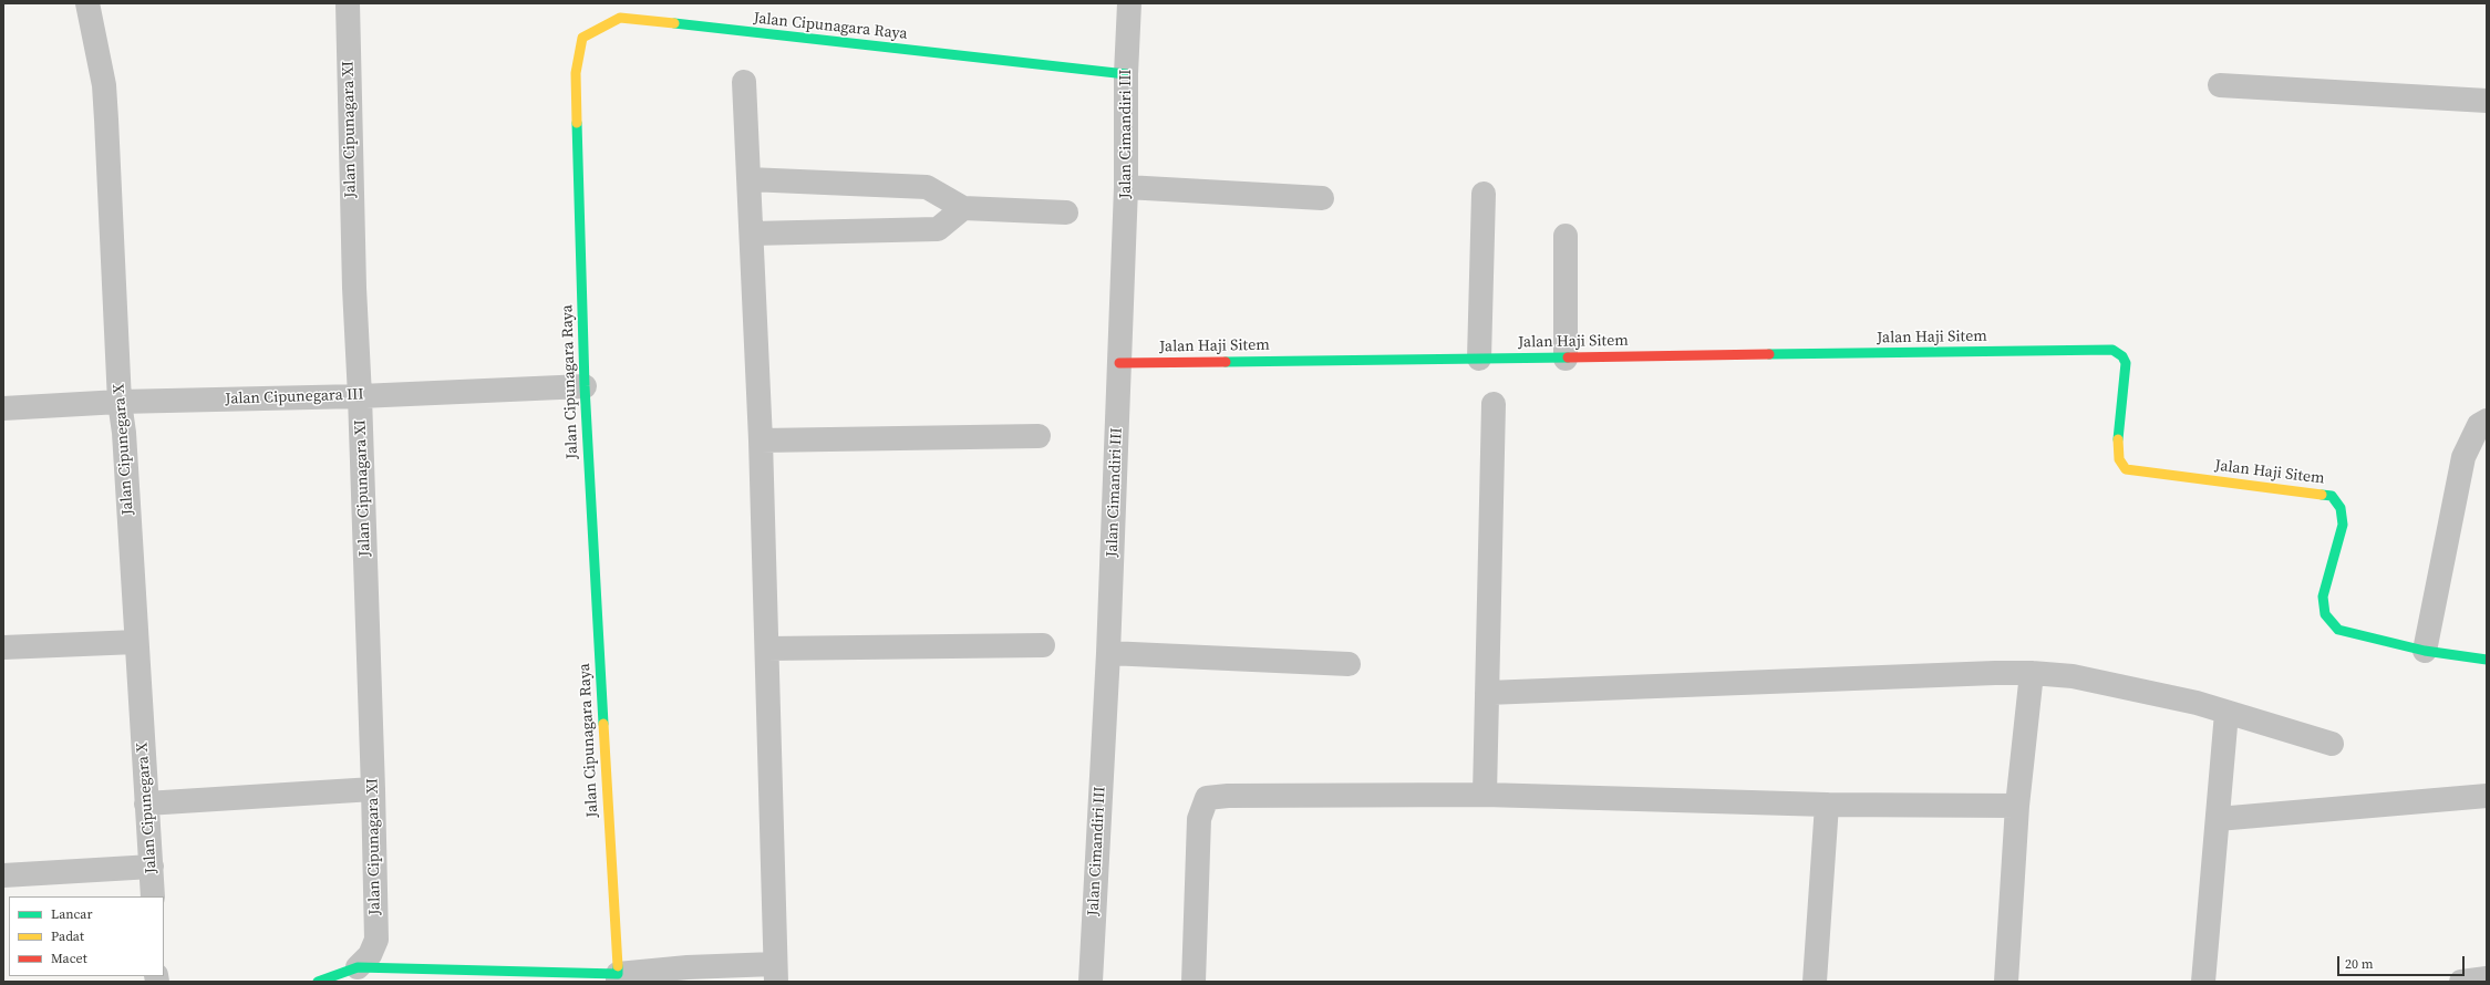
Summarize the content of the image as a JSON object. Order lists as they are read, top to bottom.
{
  "streets": {
    "street": [
      "Jalan Cipunagara Raya",
      "Jalan Cipunagara XI",
      "Jalan Cimandiri III",
      "Jalan Haji Sitem",
      "Jalan Cipunegara III",
      "Jalan Cipunegara X"
    ]
  },
  "crossings": [
    ["Jalan Cipunagara Raya", "Jalan Cimandiri III"],
    ["Jalan Cipunagara Raya", "Jalan Cipunegara III"],
    ["Jalan Cipunagara XI", "Jalan Cipunegara III"],
    ["Jalan Cimandiri III", "Jalan Haji Sitem"],
    ["Jalan Cipunegara III", "Jalan Cipunegara X"]
  ],
  "legend": ["Lancar", "Padat", "Macet"],
  "scale_bar": "20 m"
}
